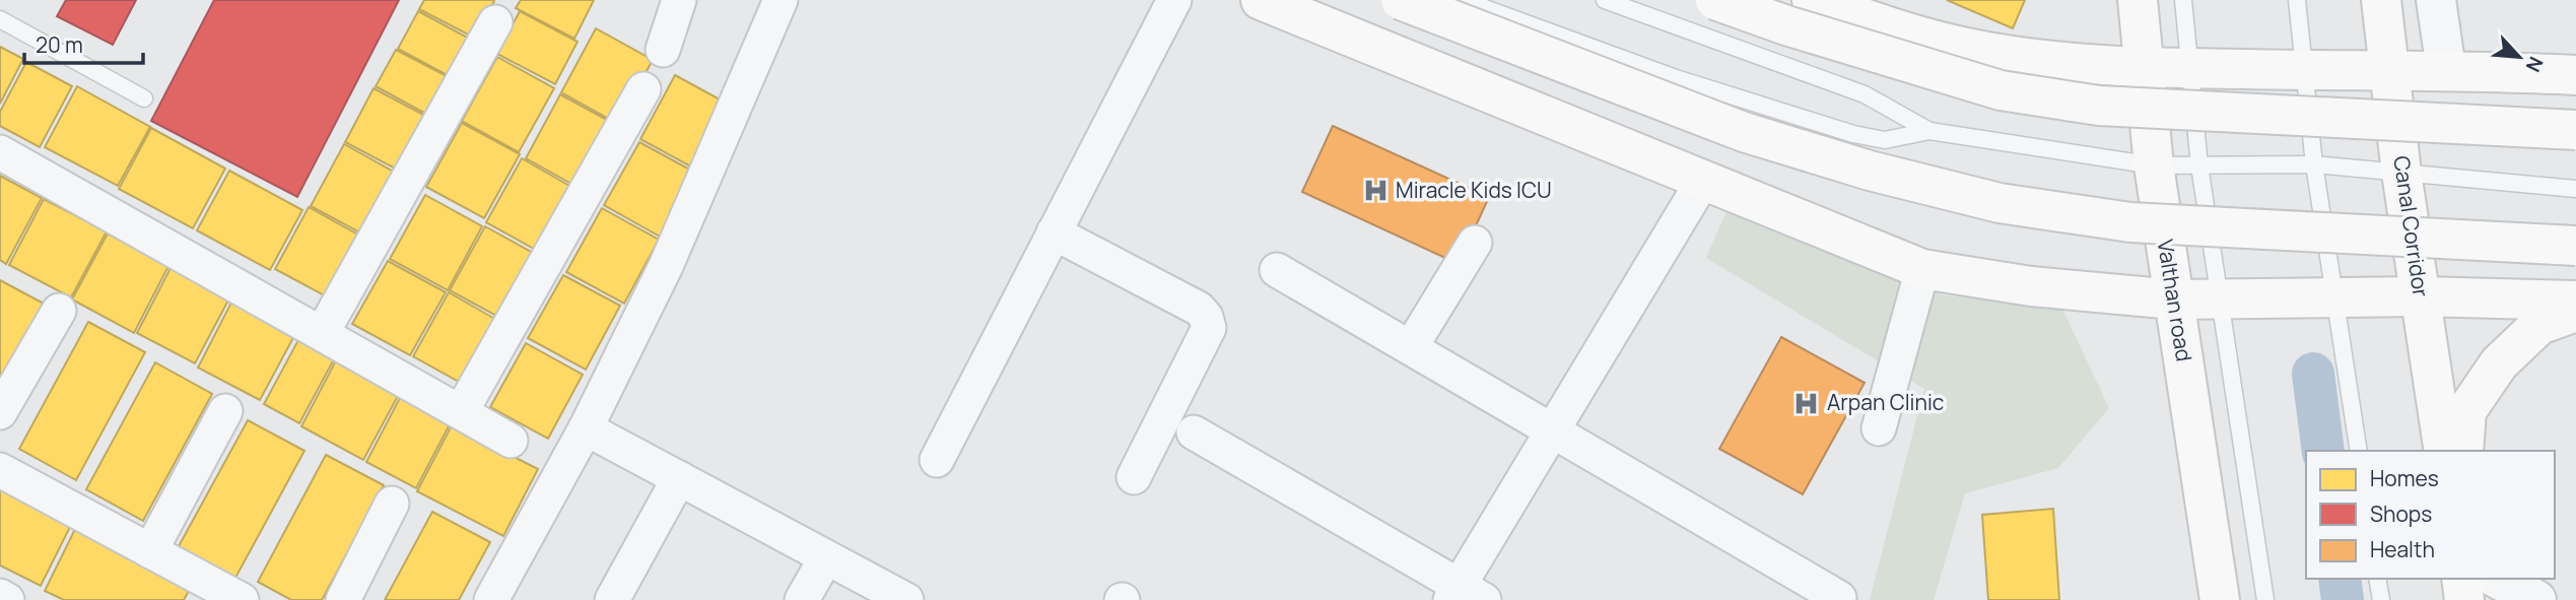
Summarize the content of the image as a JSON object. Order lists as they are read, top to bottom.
{
  "streets": {
    "main road": ["Canal Corridor", "Valthan road"]
  },
  "places": {
    "hospital": ["Miracle Kids ICU", "Arpan Clinic"]
  },
  "legend": ["Homes", "Shops", "Health"],
  "scale_bar": "20 m",
  "north": "bottom right"
}
